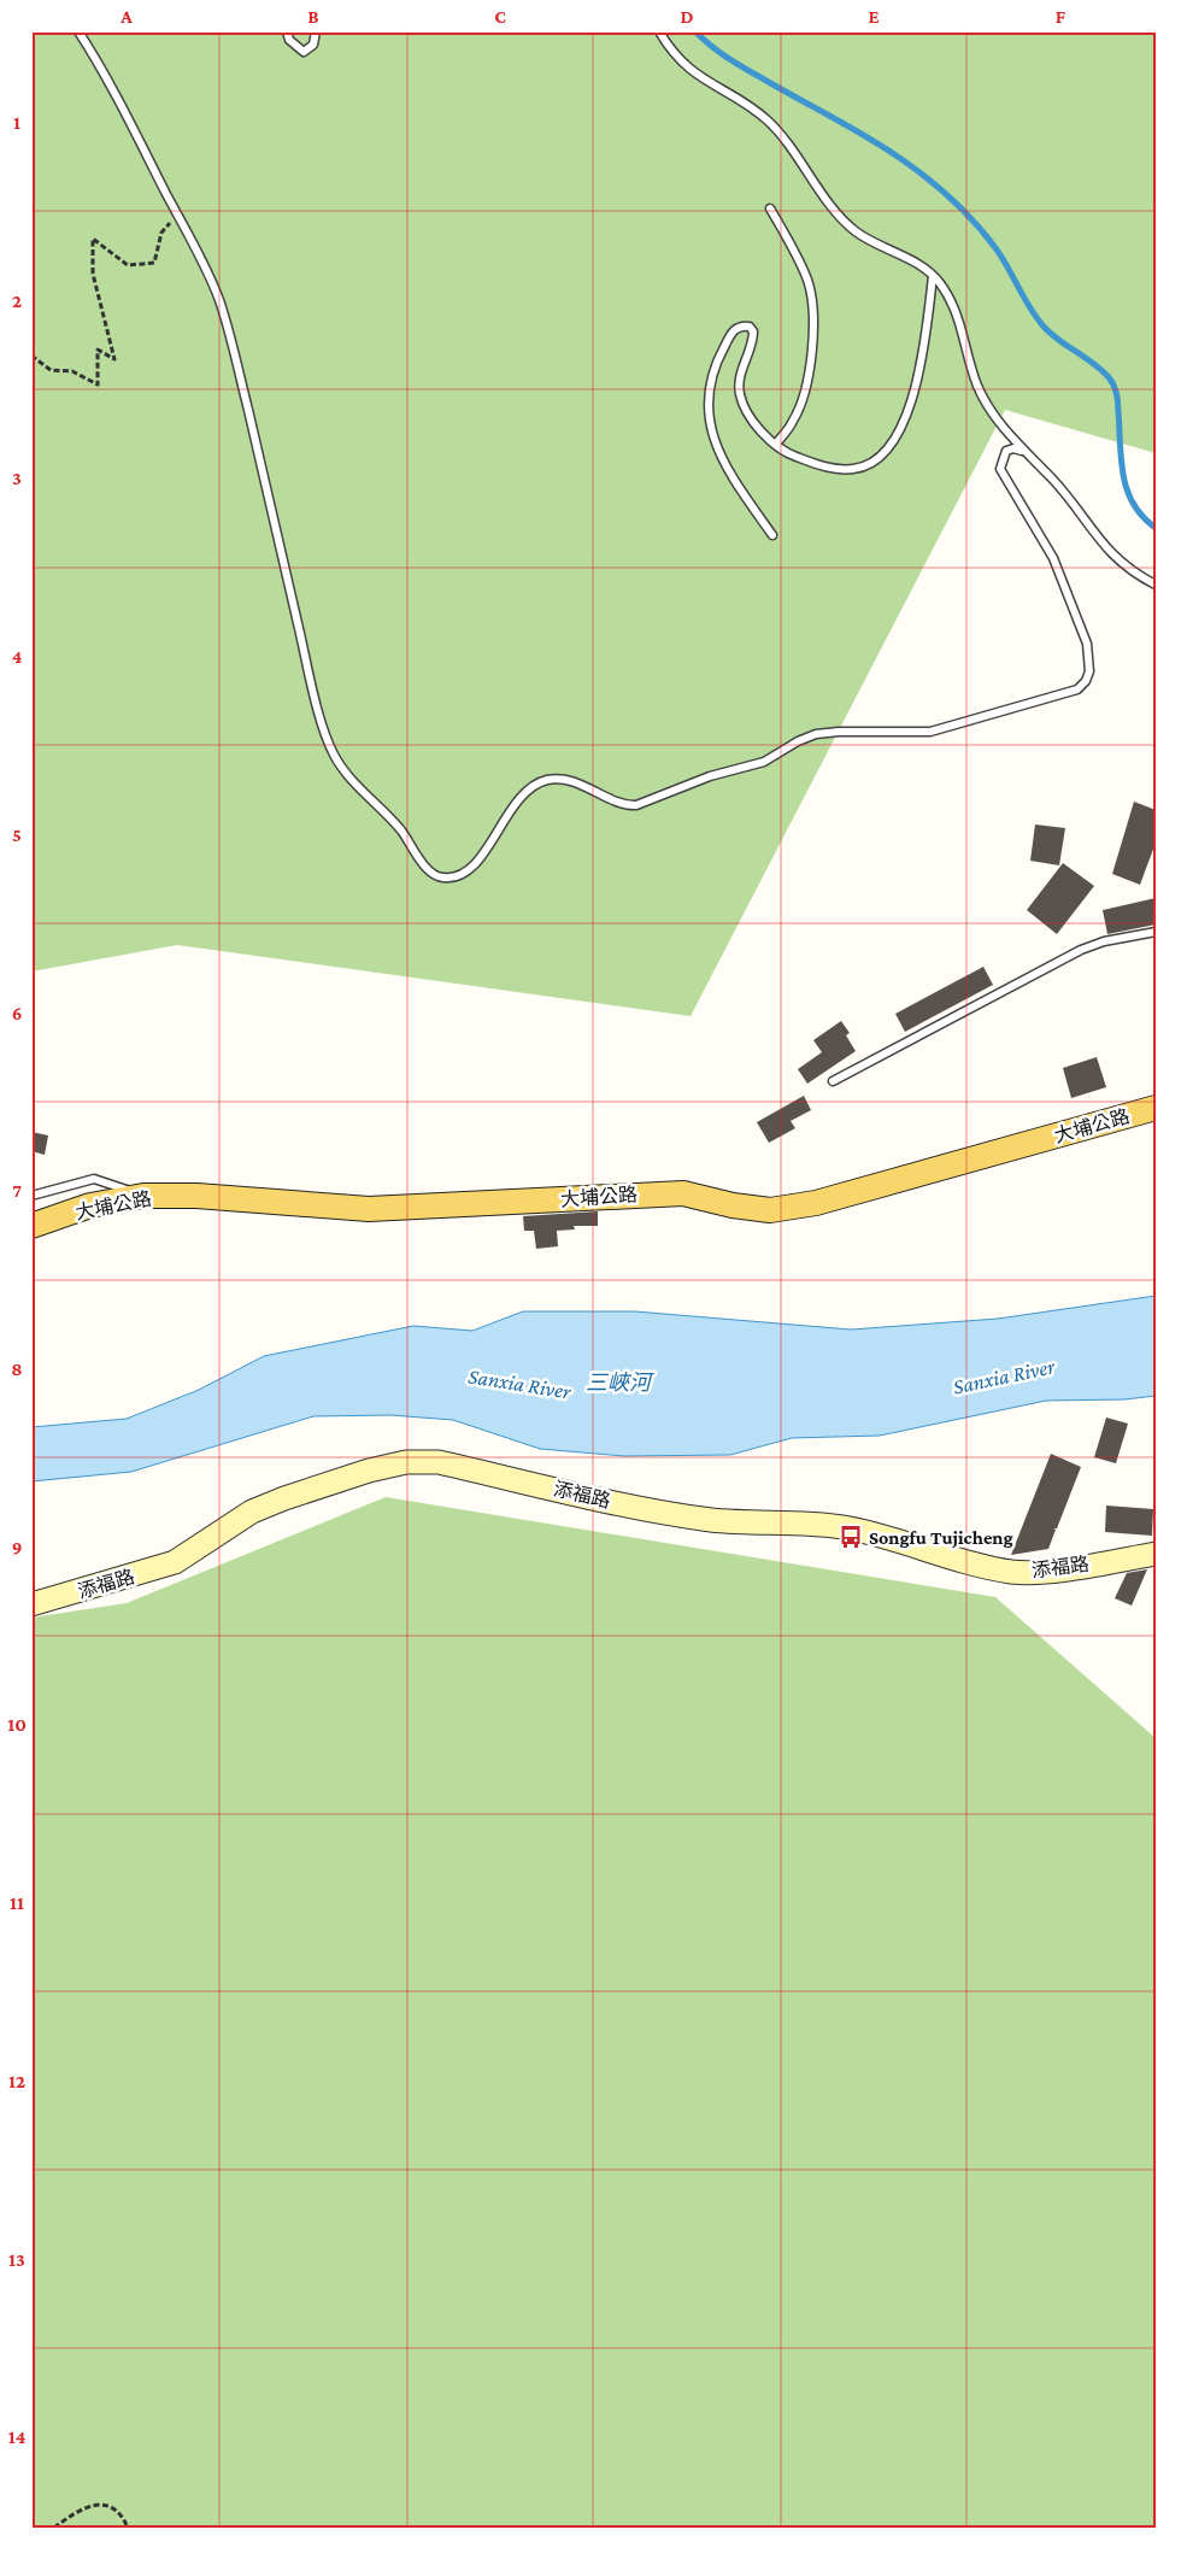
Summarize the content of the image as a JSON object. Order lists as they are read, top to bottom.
{
  "streets": {
    "main road": ["大埔公路"],
    "street": ["添福路"]
  },
  "water": ["Sanxia River", "三峽河"],
  "places": {
    "bus stop": ["Songfu Tujicheng"]
  },
  "grid": {
    "columns": [
      "A",
      "B",
      "C",
      "D",
      "E",
      "F"
    ],
    "rows": [
      "1",
      "2",
      "3",
      "4",
      "5",
      "6",
      "7",
      "8",
      "9",
      "10",
      "11",
      "12",
      "13",
      "14"
    ]
  }
}
